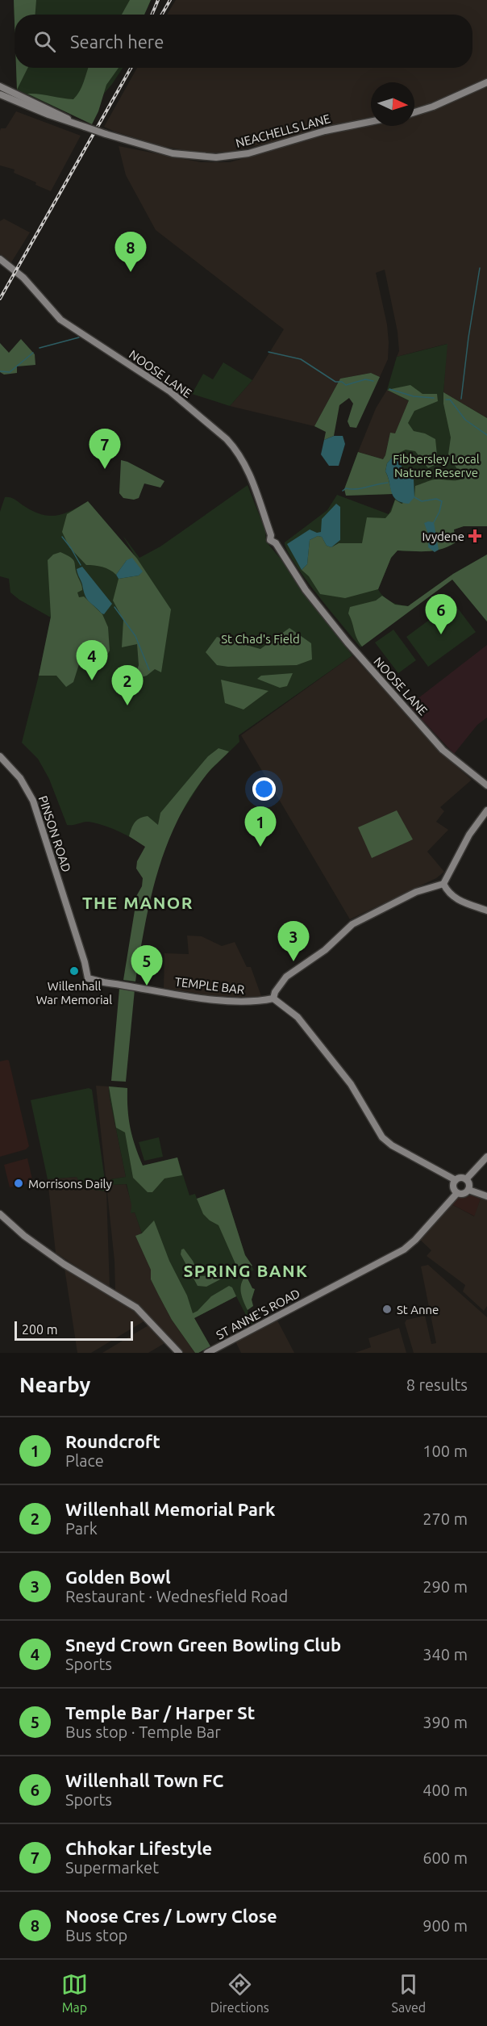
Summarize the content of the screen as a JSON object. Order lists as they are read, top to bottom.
{
  "streets": {
    "street": [
      "NEACHELLS LANE",
      "NOOSE LANE",
      "PINSON ROAD",
      "TEMPLE BAR",
      "ST ANNE'S ROAD"
    ]
  },
  "crossings": [
    ["PINSON ROAD", "TEMPLE BAR"]
  ],
  "districts": ["THE MANOR", "SPRING BANK"],
  "parks": ["Fibbersley Local Nature Reserve", "St Chad's Field"],
  "places": {
    "health": ["Ivydene"],
    "other": ["Willenhall War Memorial", "Morrisons Daily", "St Anne"]
  },
  "scale_bar": "200 m",
  "north": "right",
  "page": {
    "search": "Search here",
    "pins": [
      "8",
      "7",
      "6",
      "4",
      "2",
      "1",
      "3",
      "5"
    ],
    "scale": "200 m",
    "heading": ["Nearby", "8 results"],
    "list": [
      {
        "mark": "1",
        "name": "Roundcroft",
        "note": "Place",
        "value": "100 m"
      },
      {
        "mark": "2",
        "name": "Willenhall Memorial Park",
        "note": "Park",
        "value": "270 m"
      },
      {
        "mark": "3",
        "name": "Golden Bowl",
        "note": "Restaurant · Wednesfield Road",
        "value": "290 m"
      },
      {
        "mark": "4",
        "name": "Sneyd Crown Green Bowling Club",
        "note": "Sports",
        "value": "340 m"
      },
      {
        "mark": "5",
        "name": "Temple Bar / Harper St",
        "note": "Bus stop · Temple Bar",
        "value": "390 m"
      },
      {
        "mark": "6",
        "name": "Willenhall Town FC",
        "note": "Sports",
        "value": "400 m"
      },
      {
        "mark": "7",
        "name": "Chhokar Lifestyle",
        "note": "Supermarket",
        "value": "600 m"
      },
      {
        "mark": "8",
        "name": "Noose Cres / Lowry Close",
        "note": "Bus stop",
        "value": "900 m"
      }
    ],
    "nav": ["Map", "Directions", "Saved"]
  }
}
